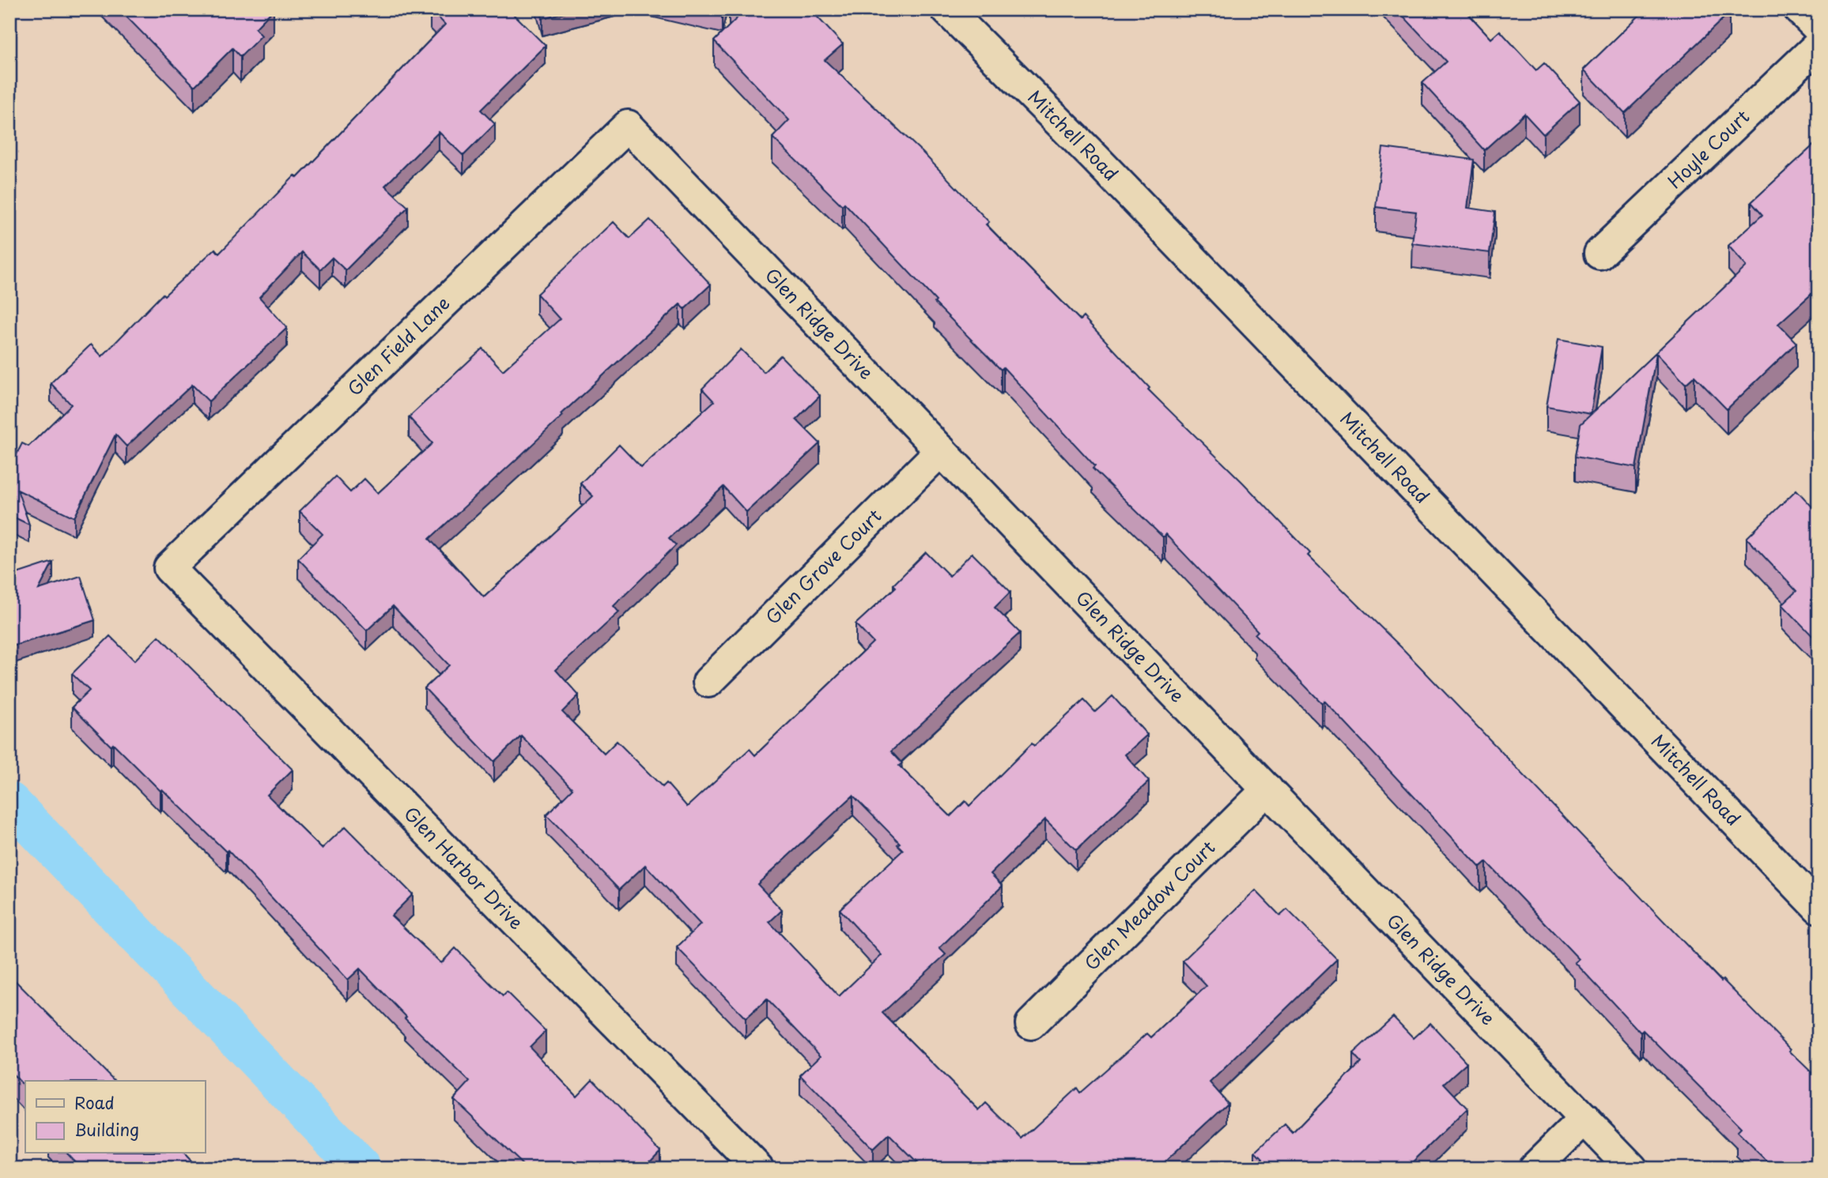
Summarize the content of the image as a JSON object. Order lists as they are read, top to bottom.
{
  "streets": {
    "street": [
      "Mitchell Road",
      "Hoyle Court",
      "Glen Ridge Drive",
      "Glen Field Lane",
      "Glen Grove Court",
      "Glen Harbor Drive",
      "Glen Meadow Court"
    ]
  },
  "crossings": [
    ["Glen Ridge Drive", "Glen Field Lane"],
    ["Glen Ridge Drive", "Glen Grove Court"],
    ["Glen Ridge Drive", "Glen Meadow Court"],
    ["Glen Field Lane", "Glen Harbor Drive"]
  ],
  "legend": ["Road", "Building"]
}
